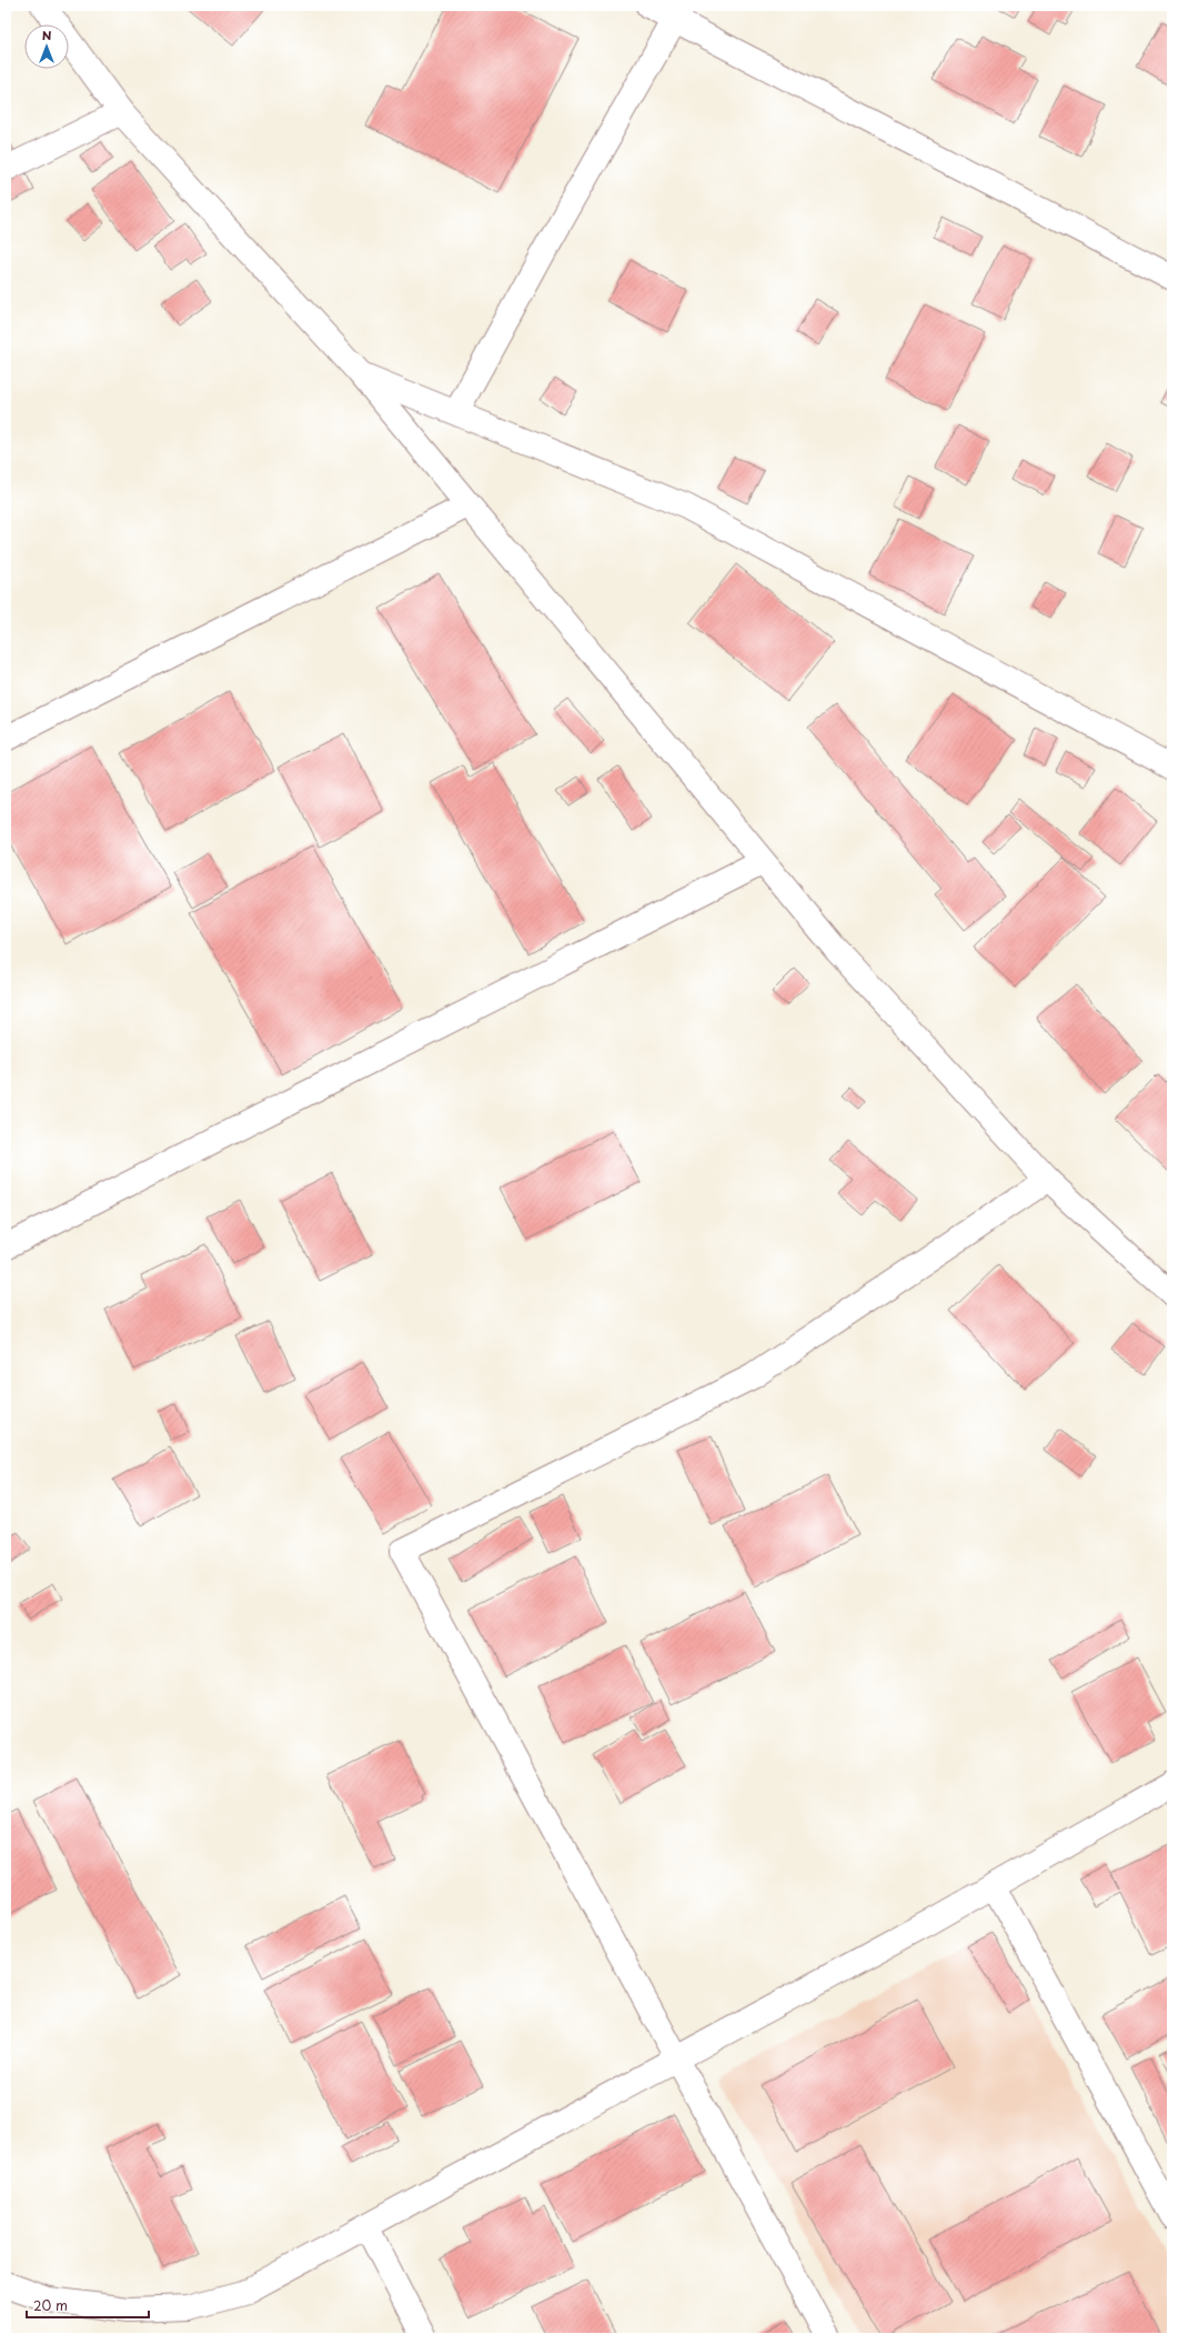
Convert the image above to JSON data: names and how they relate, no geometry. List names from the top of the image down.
{
  "scale_bar": "20 m",
  "north": "top"
}
